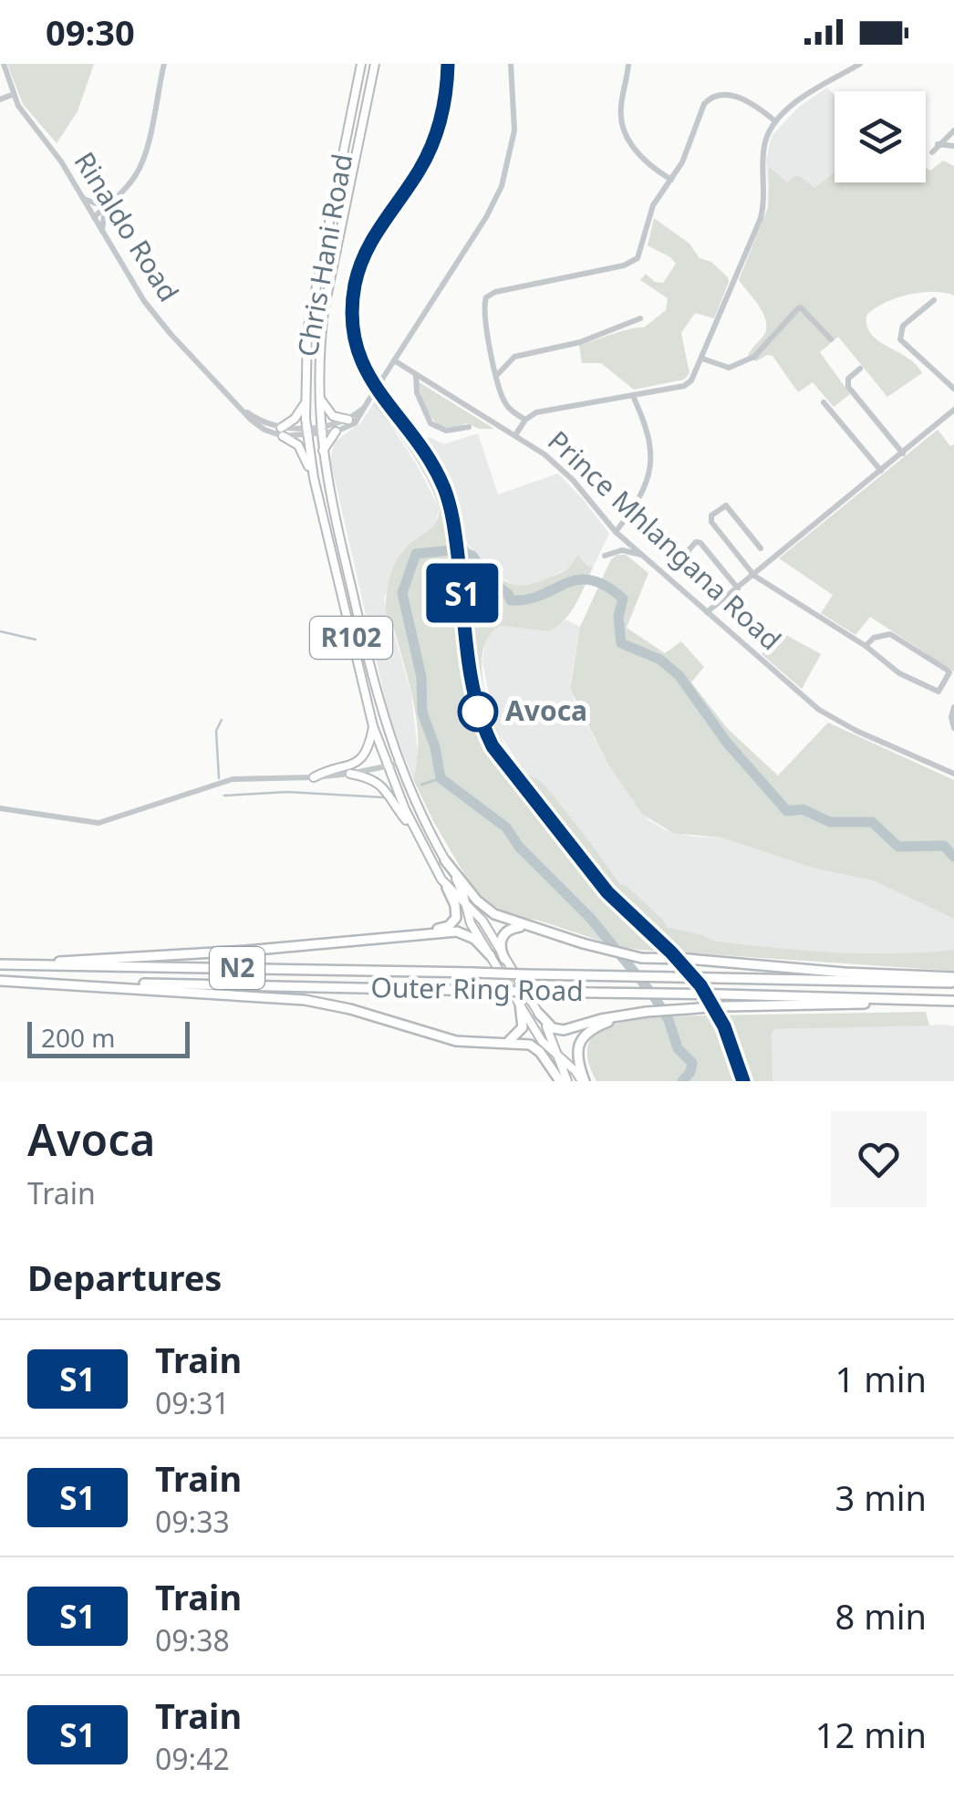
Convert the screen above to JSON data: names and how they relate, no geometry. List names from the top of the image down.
{
  "streets": {
    "highway": ["N2", "Outer Ring Road"],
    "main road": ["Chris Hani Road", "R102"],
    "street": ["Rinaldo Road", "Prince Mhlangana Road"]
  },
  "crossings": [
    ["Rinaldo Road", "Chris Hani Road"],
    ["Chris Hani Road", "R102"]
  ],
  "places": ["Avoca"],
  "scale_bar": "200 m",
  "page": {
    "status": "09:30",
    "on_map": "S1",
    "scale": "200 m",
    "heading": [
      ["Avoca", "Train"],
      "Departures"
    ],
    "list": [
      {
        "mark": "S1",
        "name": "Train",
        "note": "09:31",
        "value": "1 min"
      },
      {
        "mark": "S1",
        "name": "Train",
        "note": "09:33",
        "value": "3 min"
      },
      {
        "mark": "S1",
        "name": "Train",
        "note": "09:38",
        "value": "8 min"
      },
      {
        "mark": "S1",
        "name": "Train",
        "note": "09:42",
        "value": "12 min"
      }
    ]
  }
}
